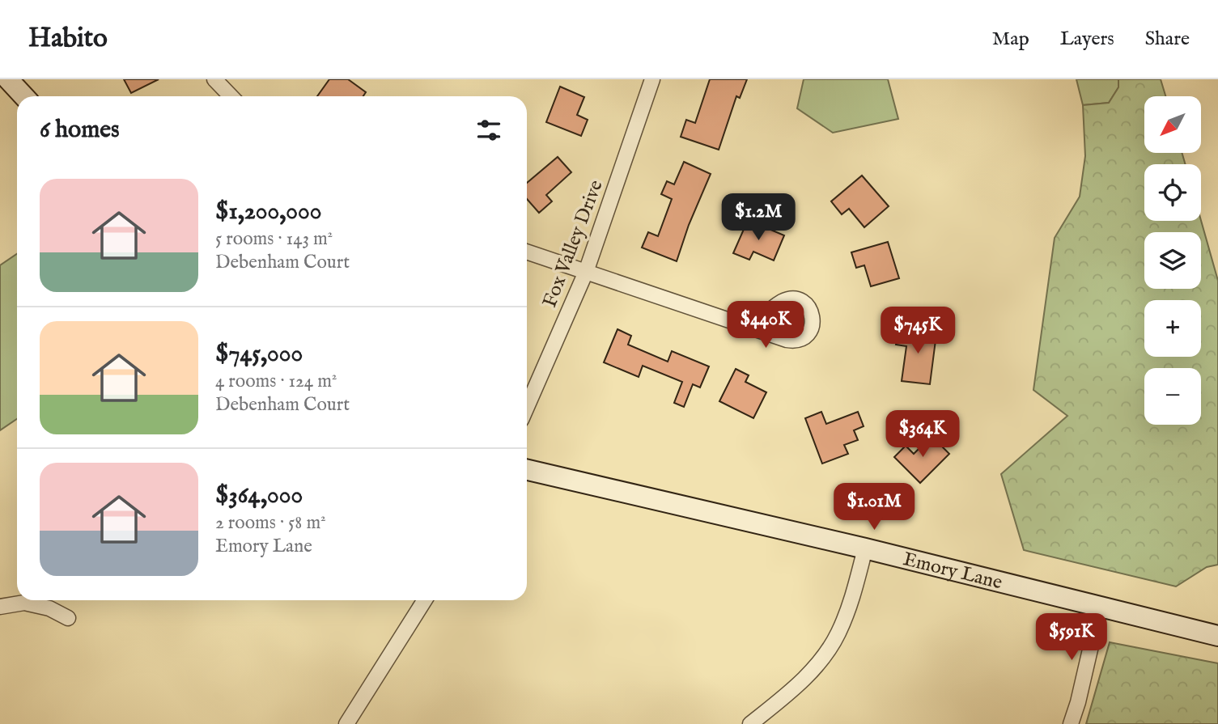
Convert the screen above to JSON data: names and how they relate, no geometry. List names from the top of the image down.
{
  "streets": {
    "street": ["Fox Valley Drive", "Emory Lane"]
  },
  "north": "bottom left",
  "page": {
    "header": "Habito",
    "nav": ["Map", "Layers", "Share"],
    "map_buttons": ["+", "−"],
    "heading": "6 homes",
    "list": [
      {
        "name": "$1,200,000",
        "note": "5 rooms · 143 m² · Debenham Court"
      },
      {
        "name": "$745,000",
        "note": "4 rooms · 124 m² · Debenham Court"
      },
      {
        "name": "$364,000",
        "note": "2 rooms · 58 m² · Emory Lane"
      }
    ],
    "price": [
      "$1.2M",
      "$440K",
      "$745K",
      "$364K",
      "$1.01M",
      "$591K"
    ]
  }
}
